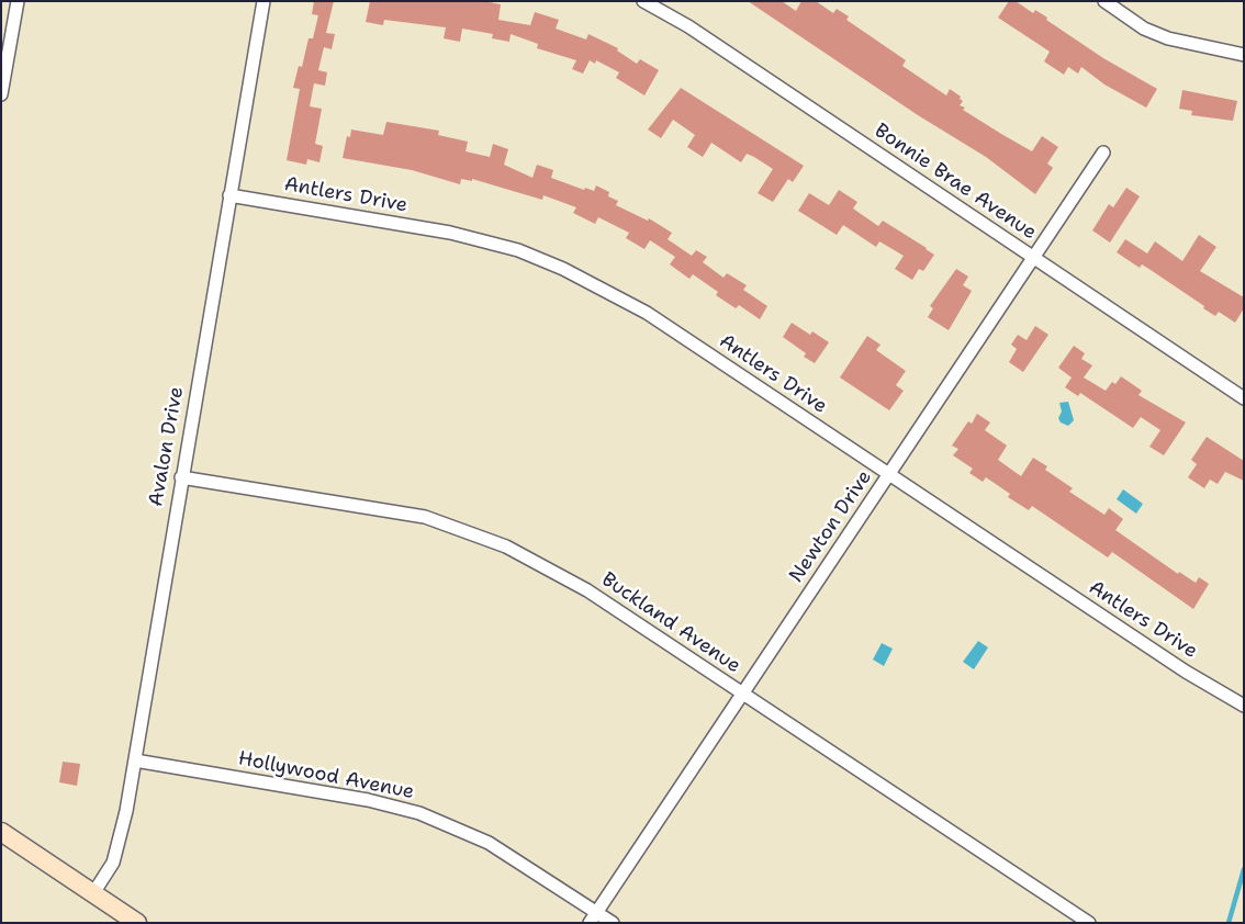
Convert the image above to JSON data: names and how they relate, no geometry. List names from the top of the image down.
{
  "streets": {
    "street": [
      "Bonnie Brae Avenue",
      "Antlers Drive",
      "Avalon Drive",
      "Newton Drive",
      "Buckland Avenue",
      "Hollywood Avenue"
    ]
  },
  "crossings": [
    ["Bonnie Brae Avenue", "Newton Drive"],
    ["Antlers Drive", "Avalon Drive"],
    ["Antlers Drive", "Newton Drive"],
    ["Avalon Drive", "Buckland Avenue"],
    ["Avalon Drive", "Hollywood Avenue"],
    ["Newton Drive", "Buckland Avenue"],
    ["Newton Drive", "Hollywood Avenue"]
  ]
}
